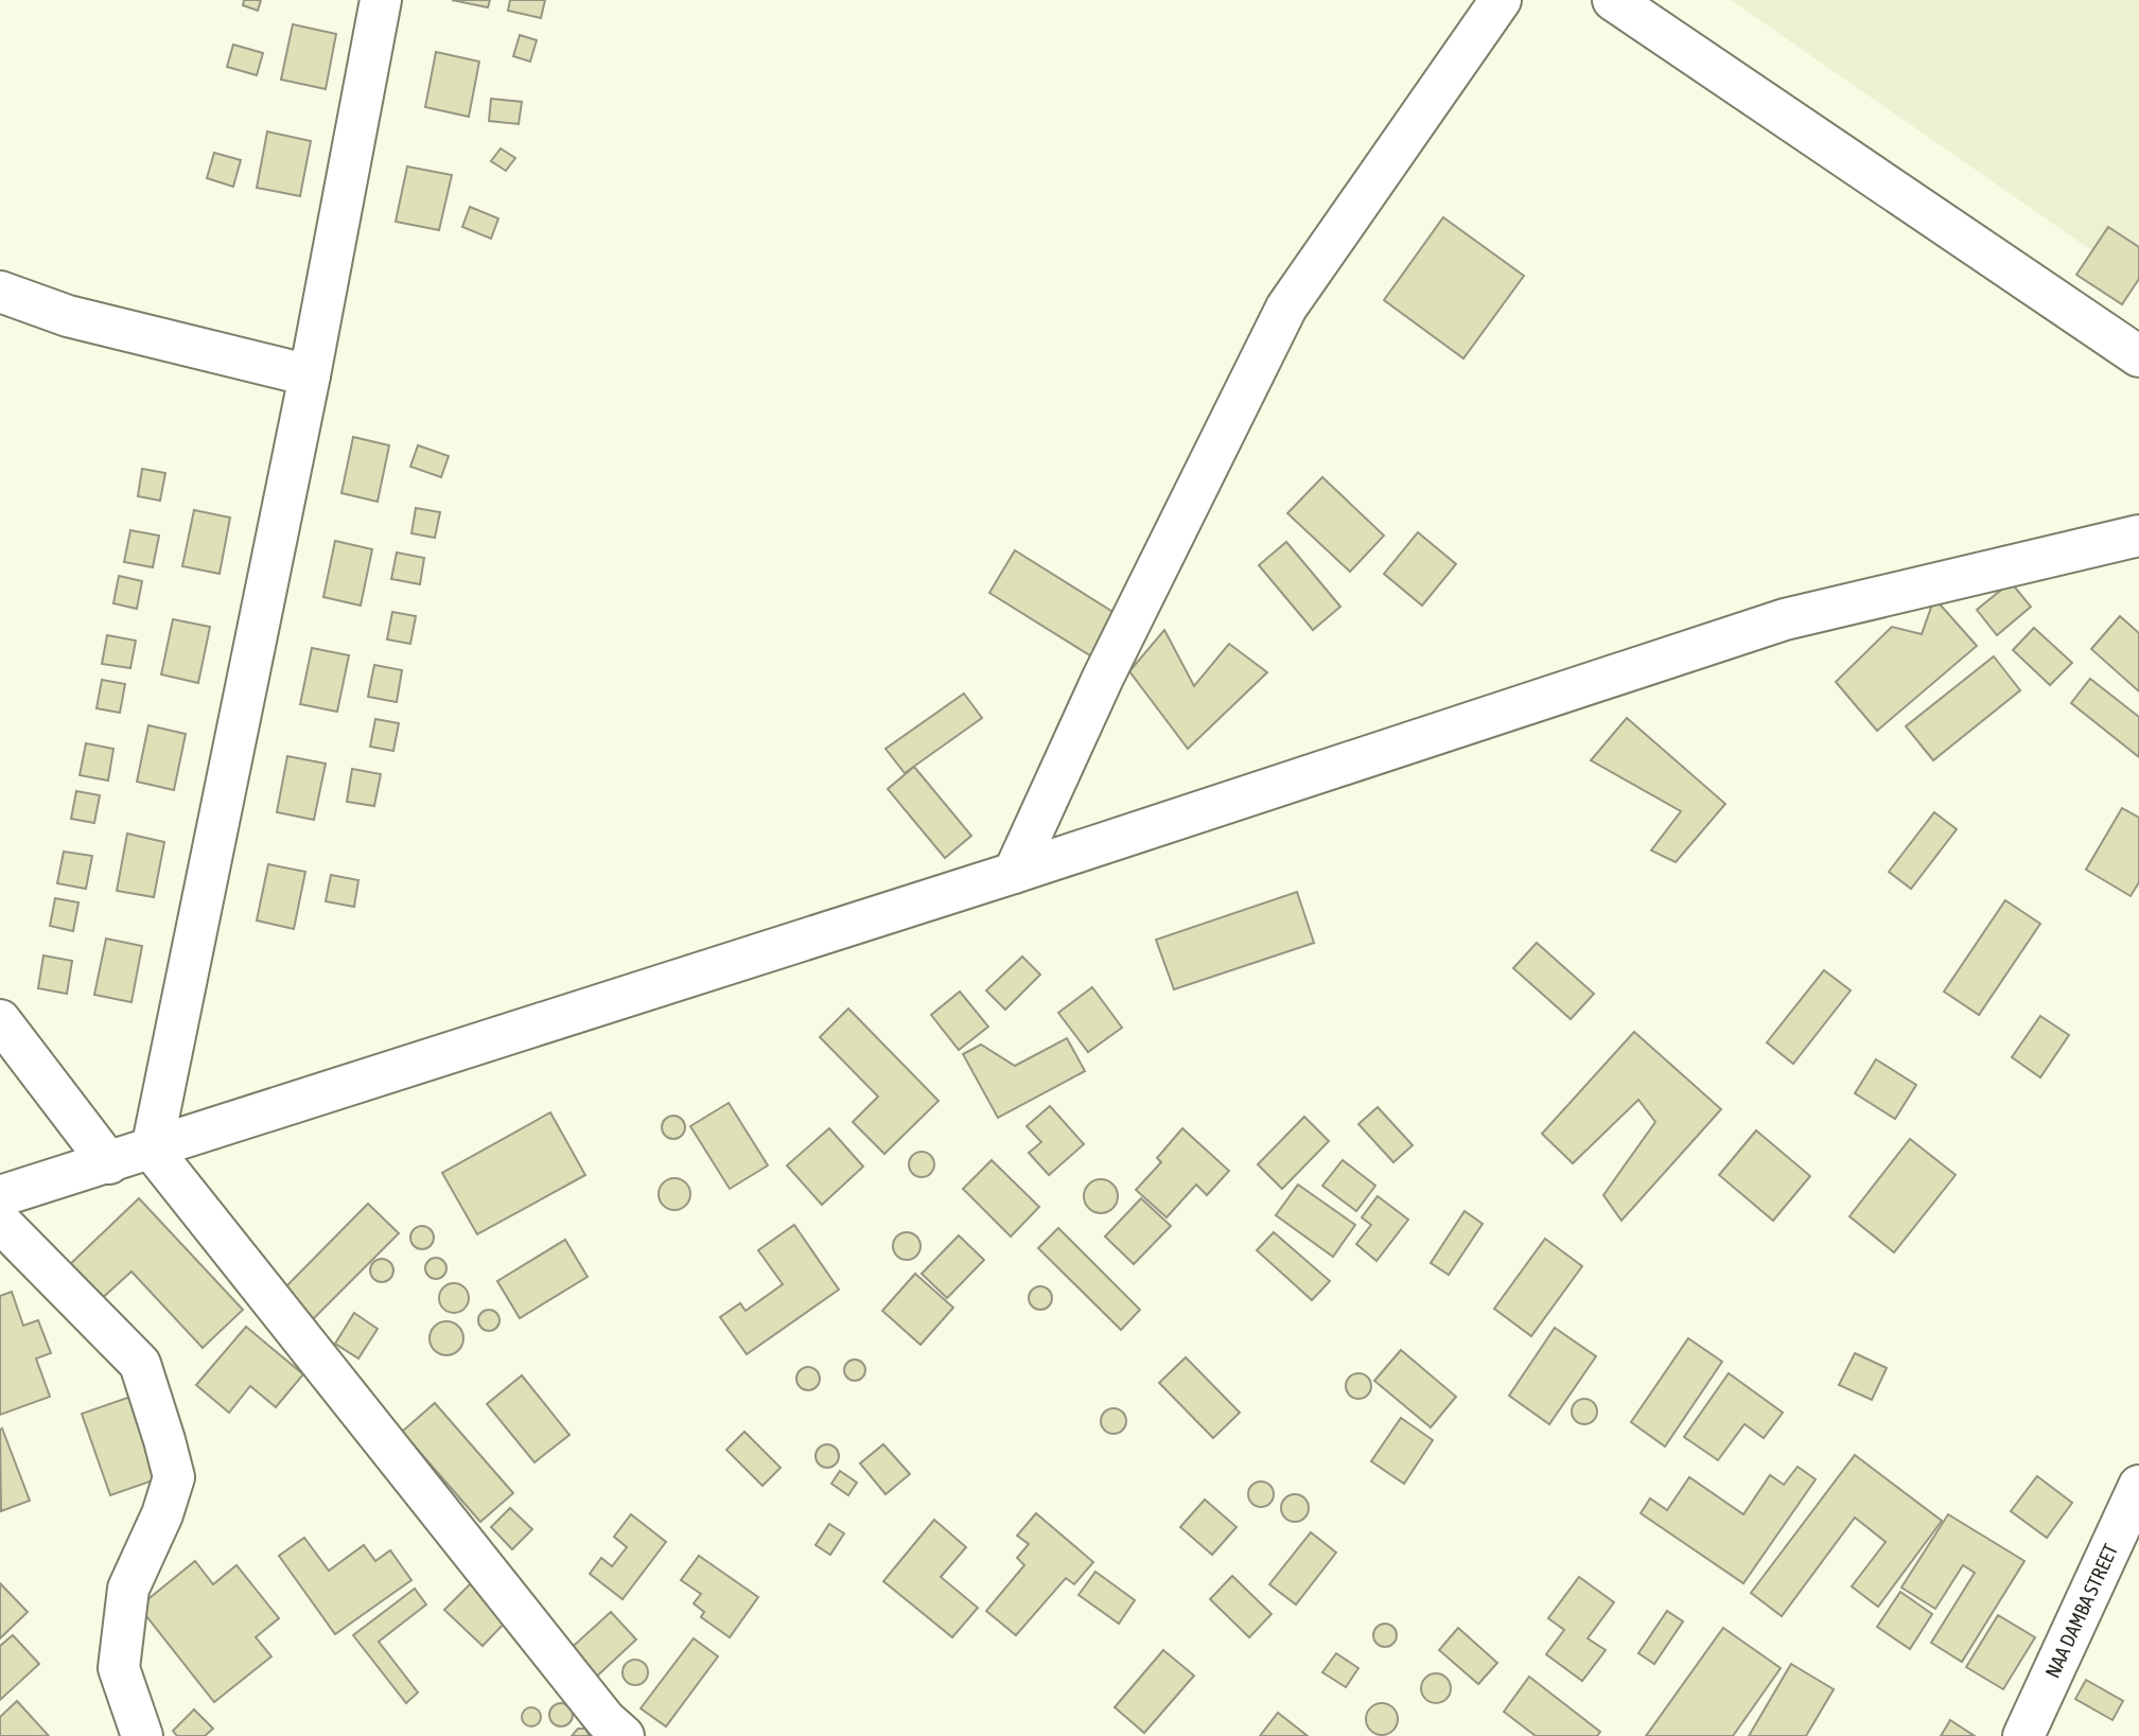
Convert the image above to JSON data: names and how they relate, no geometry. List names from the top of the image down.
{
  "streets": {
    "street": ["NAA DAMBA STREET"]
  }
}
